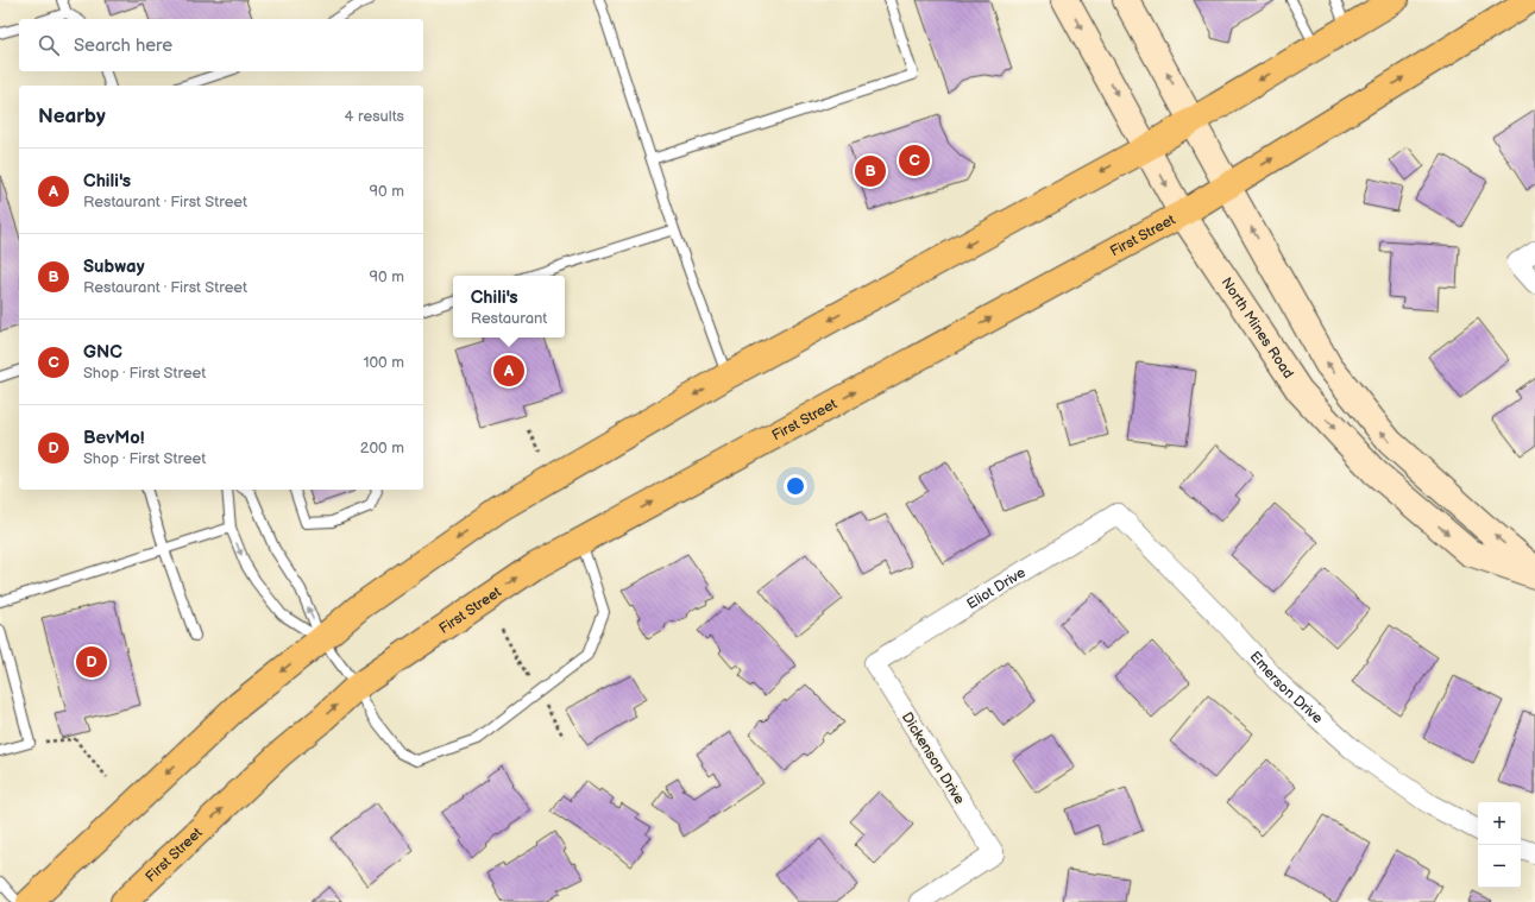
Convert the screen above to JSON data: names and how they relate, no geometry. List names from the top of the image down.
{
  "streets": {
    "main road": ["First Street", "North Mines Road"],
    "street": ["Eliot Drive", "Emerson Drive", "Dickenson Drive"]
  },
  "crossings": [
    ["First Street", "North Mines Road"],
    ["Eliot Drive", "Emerson Drive"],
    ["Eliot Drive", "Dickenson Drive"]
  ],
  "page": {
    "search": "Search here",
    "heading": ["Nearby", "4 results"],
    "pins": [
      "C",
      "B",
      "A",
      "D"
    ],
    "list": [
      {
        "mark": "A",
        "name": "Chili's",
        "note": "Restaurant · First Street",
        "value": "90 m"
      },
      {
        "mark": "B",
        "name": "Subway",
        "note": "Restaurant · First Street",
        "value": "90 m"
      },
      {
        "mark": "C",
        "name": "GNC",
        "note": "Shop · First Street",
        "value": "100 m"
      },
      {
        "mark": "D",
        "name": "BevMo!",
        "note": "Shop · First Street",
        "value": "200 m"
      }
    ],
    "popup": ["Chili's", "Restaurant"],
    "map_buttons": ["+", "−"]
  }
}
